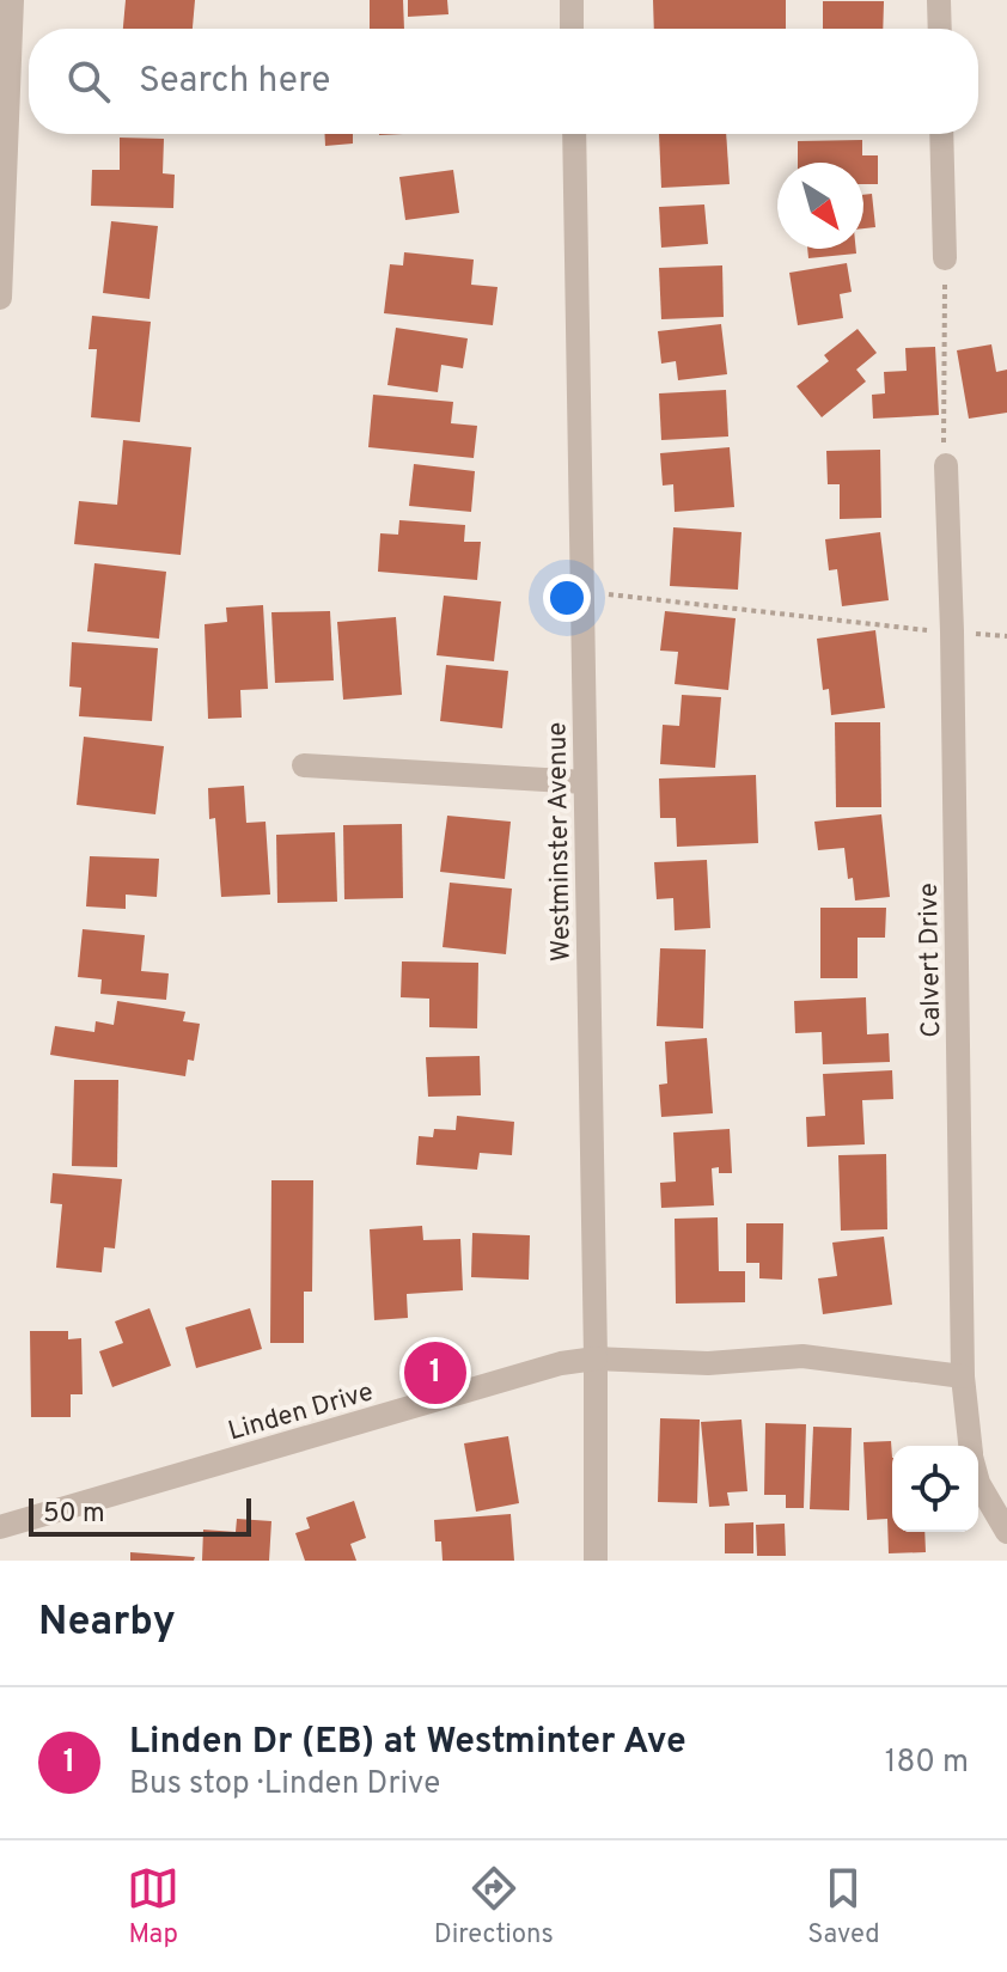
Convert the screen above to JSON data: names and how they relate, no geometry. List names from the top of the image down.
{
  "streets": {
    "street": ["Westminster Avenue", "Calvert Drive", "Linden Drive"]
  },
  "crossings": [
    ["Westminster Avenue", "Linden Drive"],
    ["Calvert Drive", "Linden Drive"]
  ],
  "scale_bar": "50 m",
  "north": "bottom right",
  "page": {
    "search": "Search here",
    "pins": "1",
    "scale": "50 m",
    "heading": "Nearby",
    "list": [
      {
        "mark": "1",
        "name": "Linden Dr (EB) at Westminter Ave",
        "note": "Bus stop · Linden Drive",
        "value": "180 m"
      }
    ],
    "nav": ["Map", "Directions", "Saved"]
  }
}
